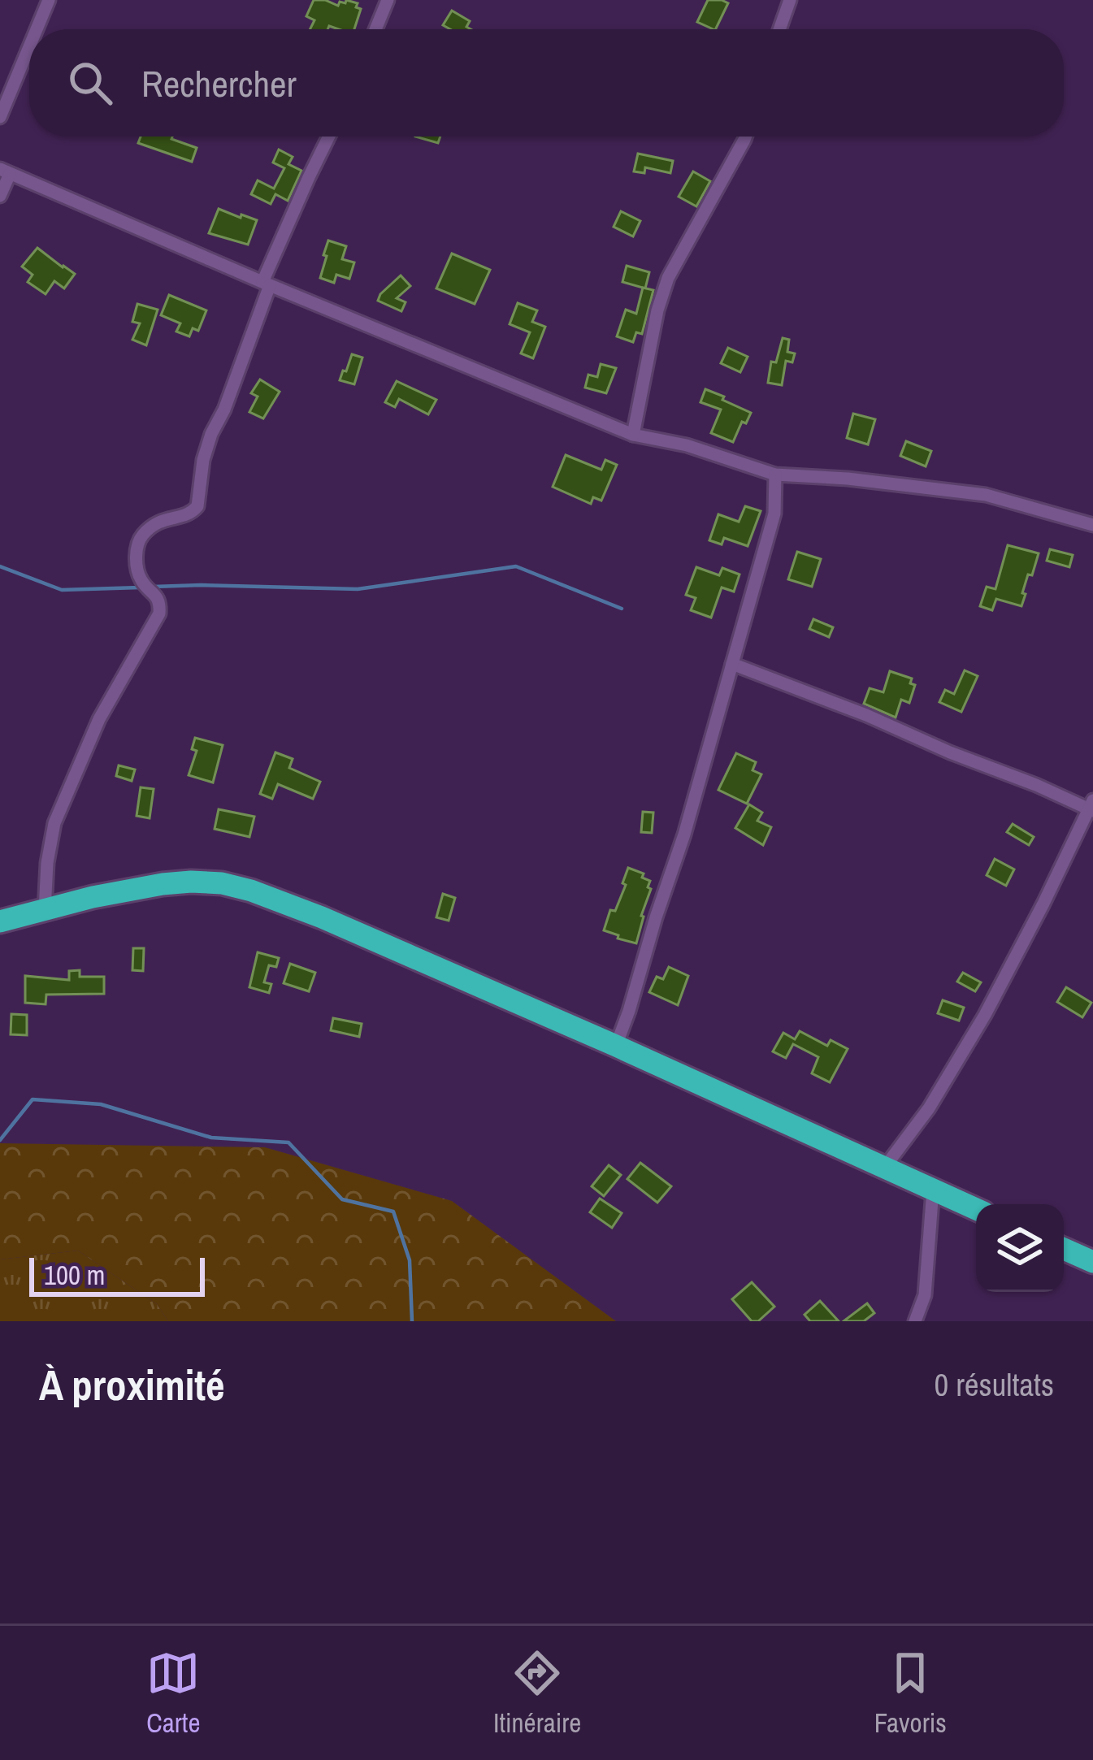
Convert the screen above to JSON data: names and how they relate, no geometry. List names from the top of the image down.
{
  "scale_bar": "100 m",
  "page": {
    "search": "Rechercher",
    "scale": "100 m",
    "heading": ["À proximité", "0 résultats"],
    "nav": ["Carte", "Itinéraire", "Favoris"]
  }
}
